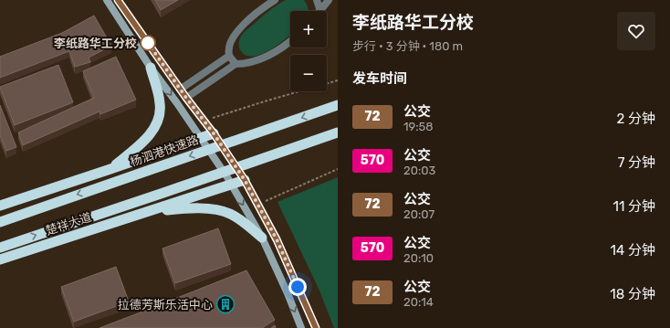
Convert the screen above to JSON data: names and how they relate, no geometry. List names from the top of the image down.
{
  "streets": {
    "highway": ["杨泗港快速路", "楚祥大道"]
  },
  "places": {
    "other": ["李纸路华工分校"],
    "building": ["拉德芳斯乐活中心"]
  },
  "lines": ["bus line 72"],
  "page": {
    "heading": [
      ["李纸路华工分校", "步行 · 3 分钟 · 180 m"],
      "发车时间"
    ],
    "map_buttons": ["+", "−"],
    "list": [
      {
        "mark": "72",
        "name": "公交",
        "note": "19:58",
        "value": "2 分钟"
      },
      {
        "mark": "570",
        "name": "公交",
        "note": "20:03",
        "value": "7 分钟"
      },
      {
        "mark": "72",
        "name": "公交",
        "note": "20:07",
        "value": "11 分钟"
      },
      {
        "mark": "570",
        "name": "公交",
        "note": "20:10",
        "value": "14 分钟"
      },
      {
        "mark": "72",
        "name": "公交",
        "note": "20:14",
        "value": "18 分钟"
      }
    ]
  }
}
